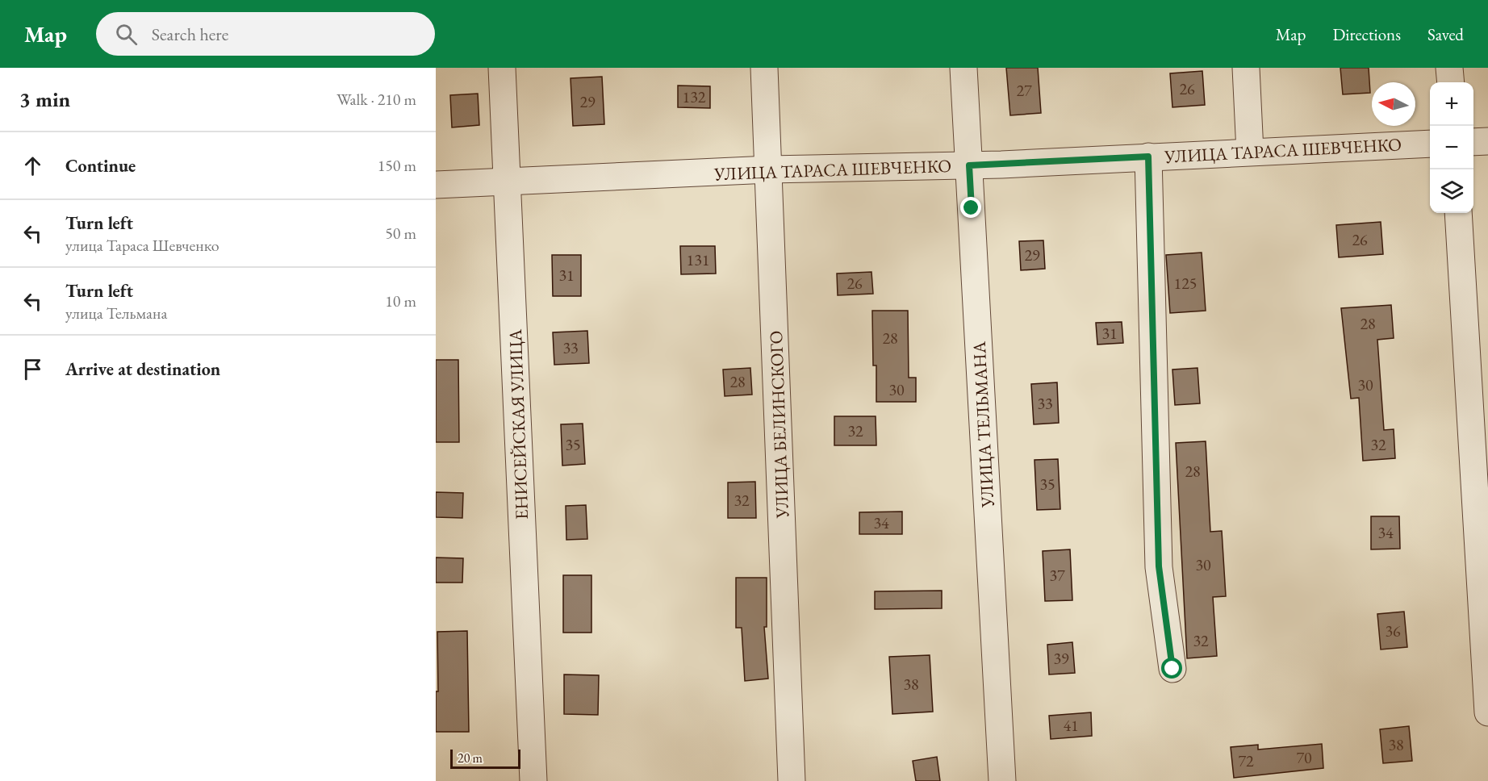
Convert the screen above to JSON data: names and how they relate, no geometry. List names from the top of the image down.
{
  "streets": {
    "street": [
      "УЛИЦА ТАРАСА ШЕВЧЕНКО",
      "ЕНИСЕЙСКАЯ УЛИЦА",
      "УЛИЦА БЕЛИНСКОГО",
      "УЛИЦА ТЕЛЬМАНА"
    ]
  },
  "crossings": [
    ["УЛИЦА ТАРАСА ШЕВЧЕНКО", "ЕНИСЕЙСКАЯ УЛИЦА"],
    ["УЛИЦА ТАРАСА ШЕВЧЕНКО", "УЛИЦА БЕЛИНСКОГО"],
    ["УЛИЦА ТАРАСА ШЕВЧЕНКО", "УЛИЦА ТЕЛЬМАНА"]
  ],
  "house_numbers": [
    "26",
    "27",
    "132",
    "29",
    "26",
    "29",
    "131",
    "31",
    "26",
    "125",
    "28",
    "31",
    "28",
    "33",
    "28",
    "30",
    "30",
    "33",
    "32",
    "35",
    "32",
    "28",
    "35",
    "32",
    "34",
    "34",
    "30",
    "37",
    "36",
    "32",
    "39",
    "38",
    "41",
    "38",
    "70",
    "72"
  ],
  "scale_bar": "20 m",
  "north": "left",
  "page": {
    "header": "Map",
    "search": "Search here",
    "nav": ["Map", "Directions", "Saved"],
    "heading": ["3 min", "Walk · 210 m"],
    "map_buttons": ["+", "−"],
    "list": [
      ["Continue", "150 m"],
      ["Turn left", "улица Тараса Шевченко", "50 m"],
      ["Turn left", "улица Тельмана", "10 m"],
      "Arrive at destination"
    ],
    "scale": "20 m"
  }
}
